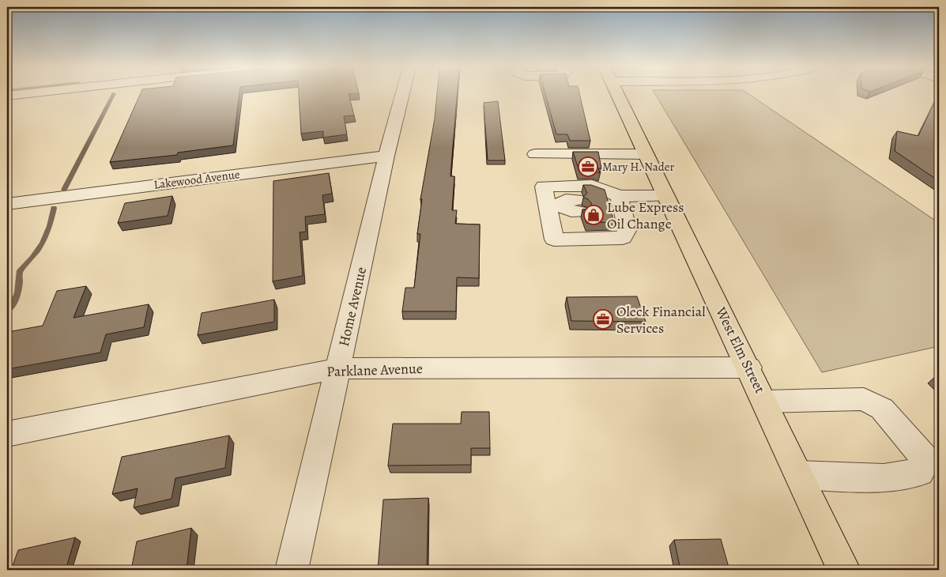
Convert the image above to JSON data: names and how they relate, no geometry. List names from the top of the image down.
{
  "streets": {
    "main road": ["West Elm Street"],
    "street": ["Lakewood Avenue", "Home Avenue", "Parklane Avenue"]
  },
  "crossings": [
    ["Lakewood Avenue", "Home Avenue"],
    ["Home Avenue", "Parklane Avenue"],
    ["West Elm Street", "Parklane Avenue"]
  ],
  "places": {
    "office": ["Mary H. Nader", "Oleck Financial Services"],
    "shop": ["Lube Express Oil Change"]
  }
}
